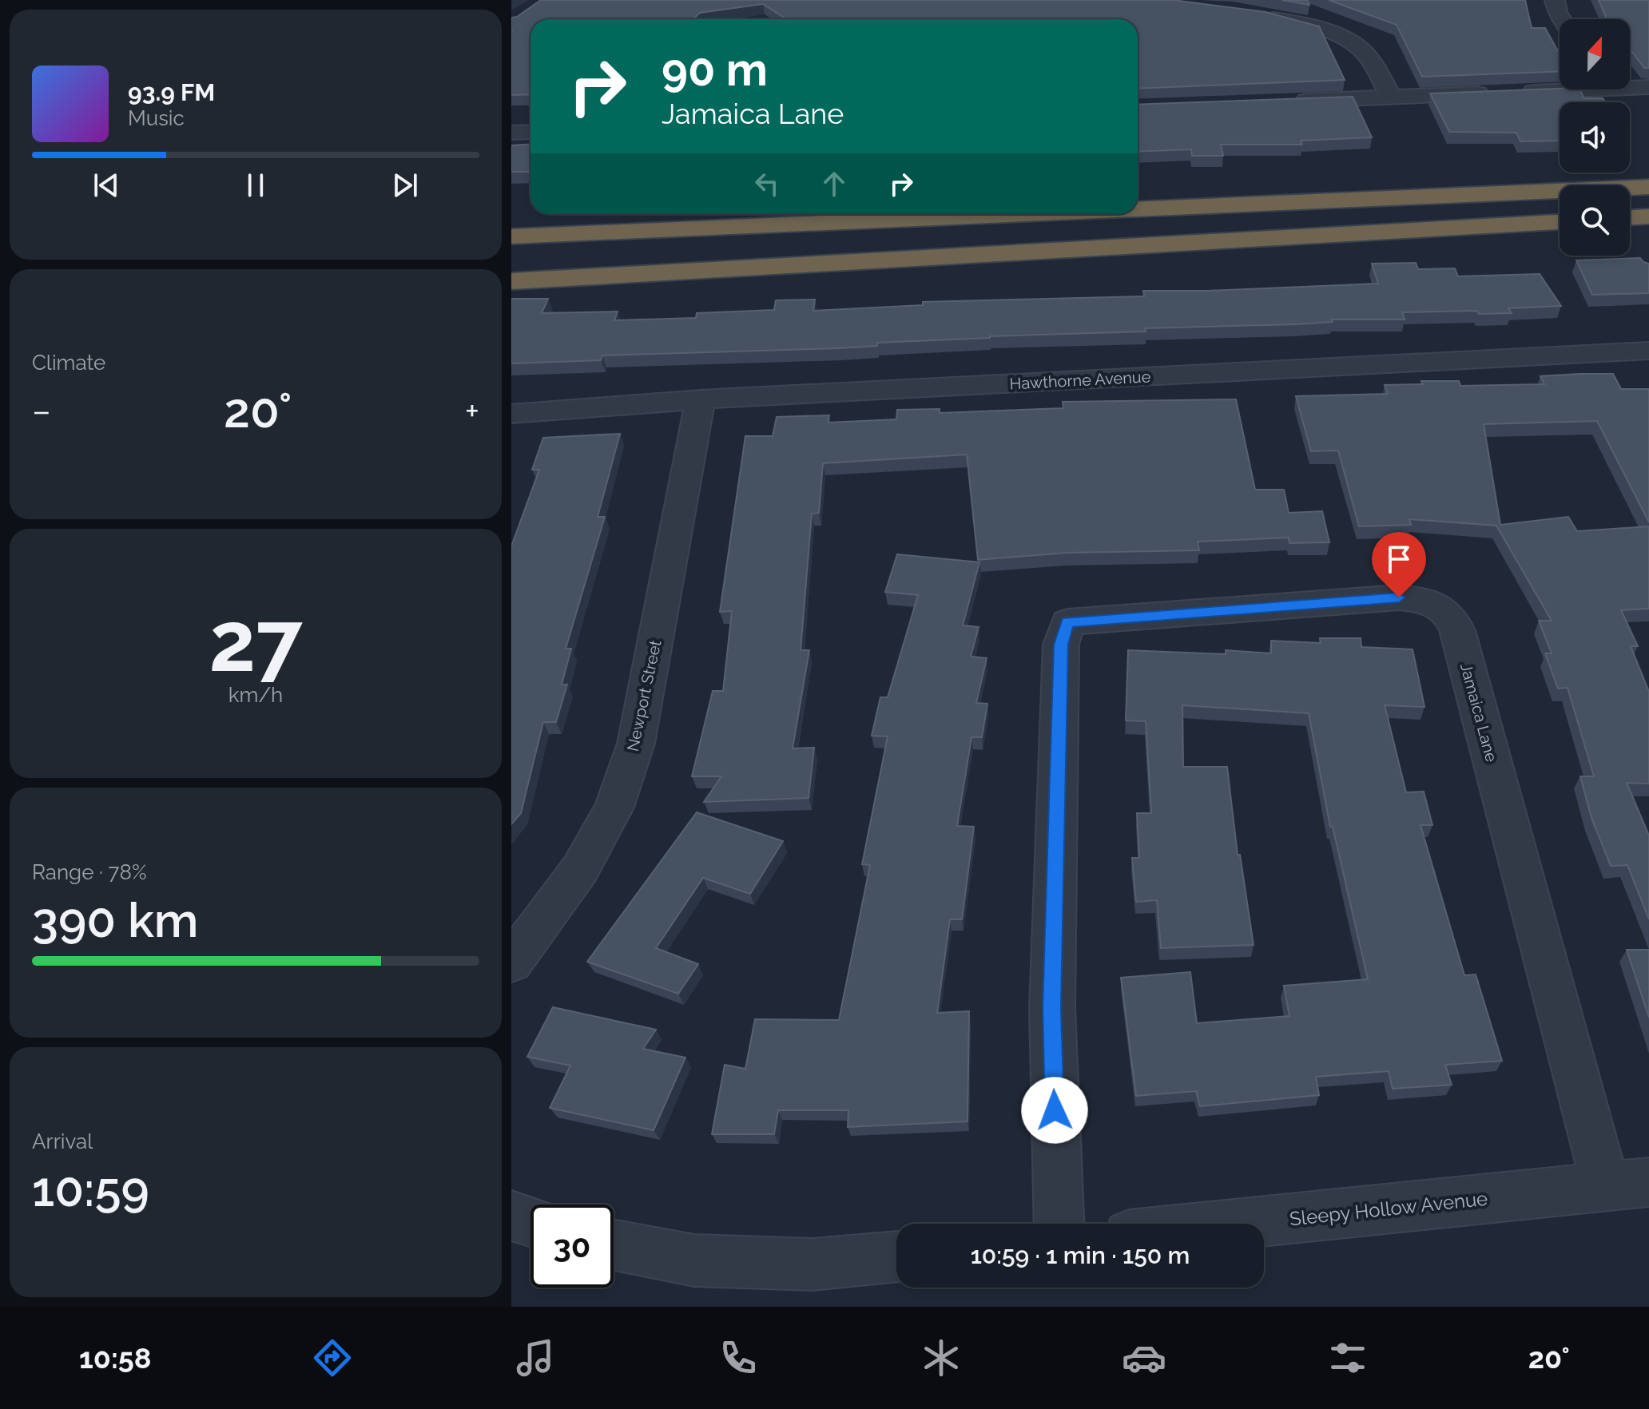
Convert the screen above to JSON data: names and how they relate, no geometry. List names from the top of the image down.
{
  "streets": {
    "street": [
      "Hawthorne Avenue",
      "Newport Street",
      "Jamaica Lane",
      "Sleepy Hollow Avenue"
    ]
  },
  "crossings": [
    ["Hawthorne Avenue", "Newport Street"],
    ["Jamaica Lane", "Sleepy Hollow Avenue"]
  ],
  "north": "top",
  "page": {
    "turn": ["90 m", "Jamaica Lane"],
    "song": ["93.9 FM", "Music"],
    "tile": [
      "Climate",
      ["27", "km/h"],
      ["Range · 78%", "390 km"],
      ["Arrival", "10:59"]
    ],
    "heat": ["−", "20°", "+"],
    "limit": "30",
    "trip": "10:59 · 1 min · 150 m",
    "tabs": ["10:58", "20°"]
  }
}
